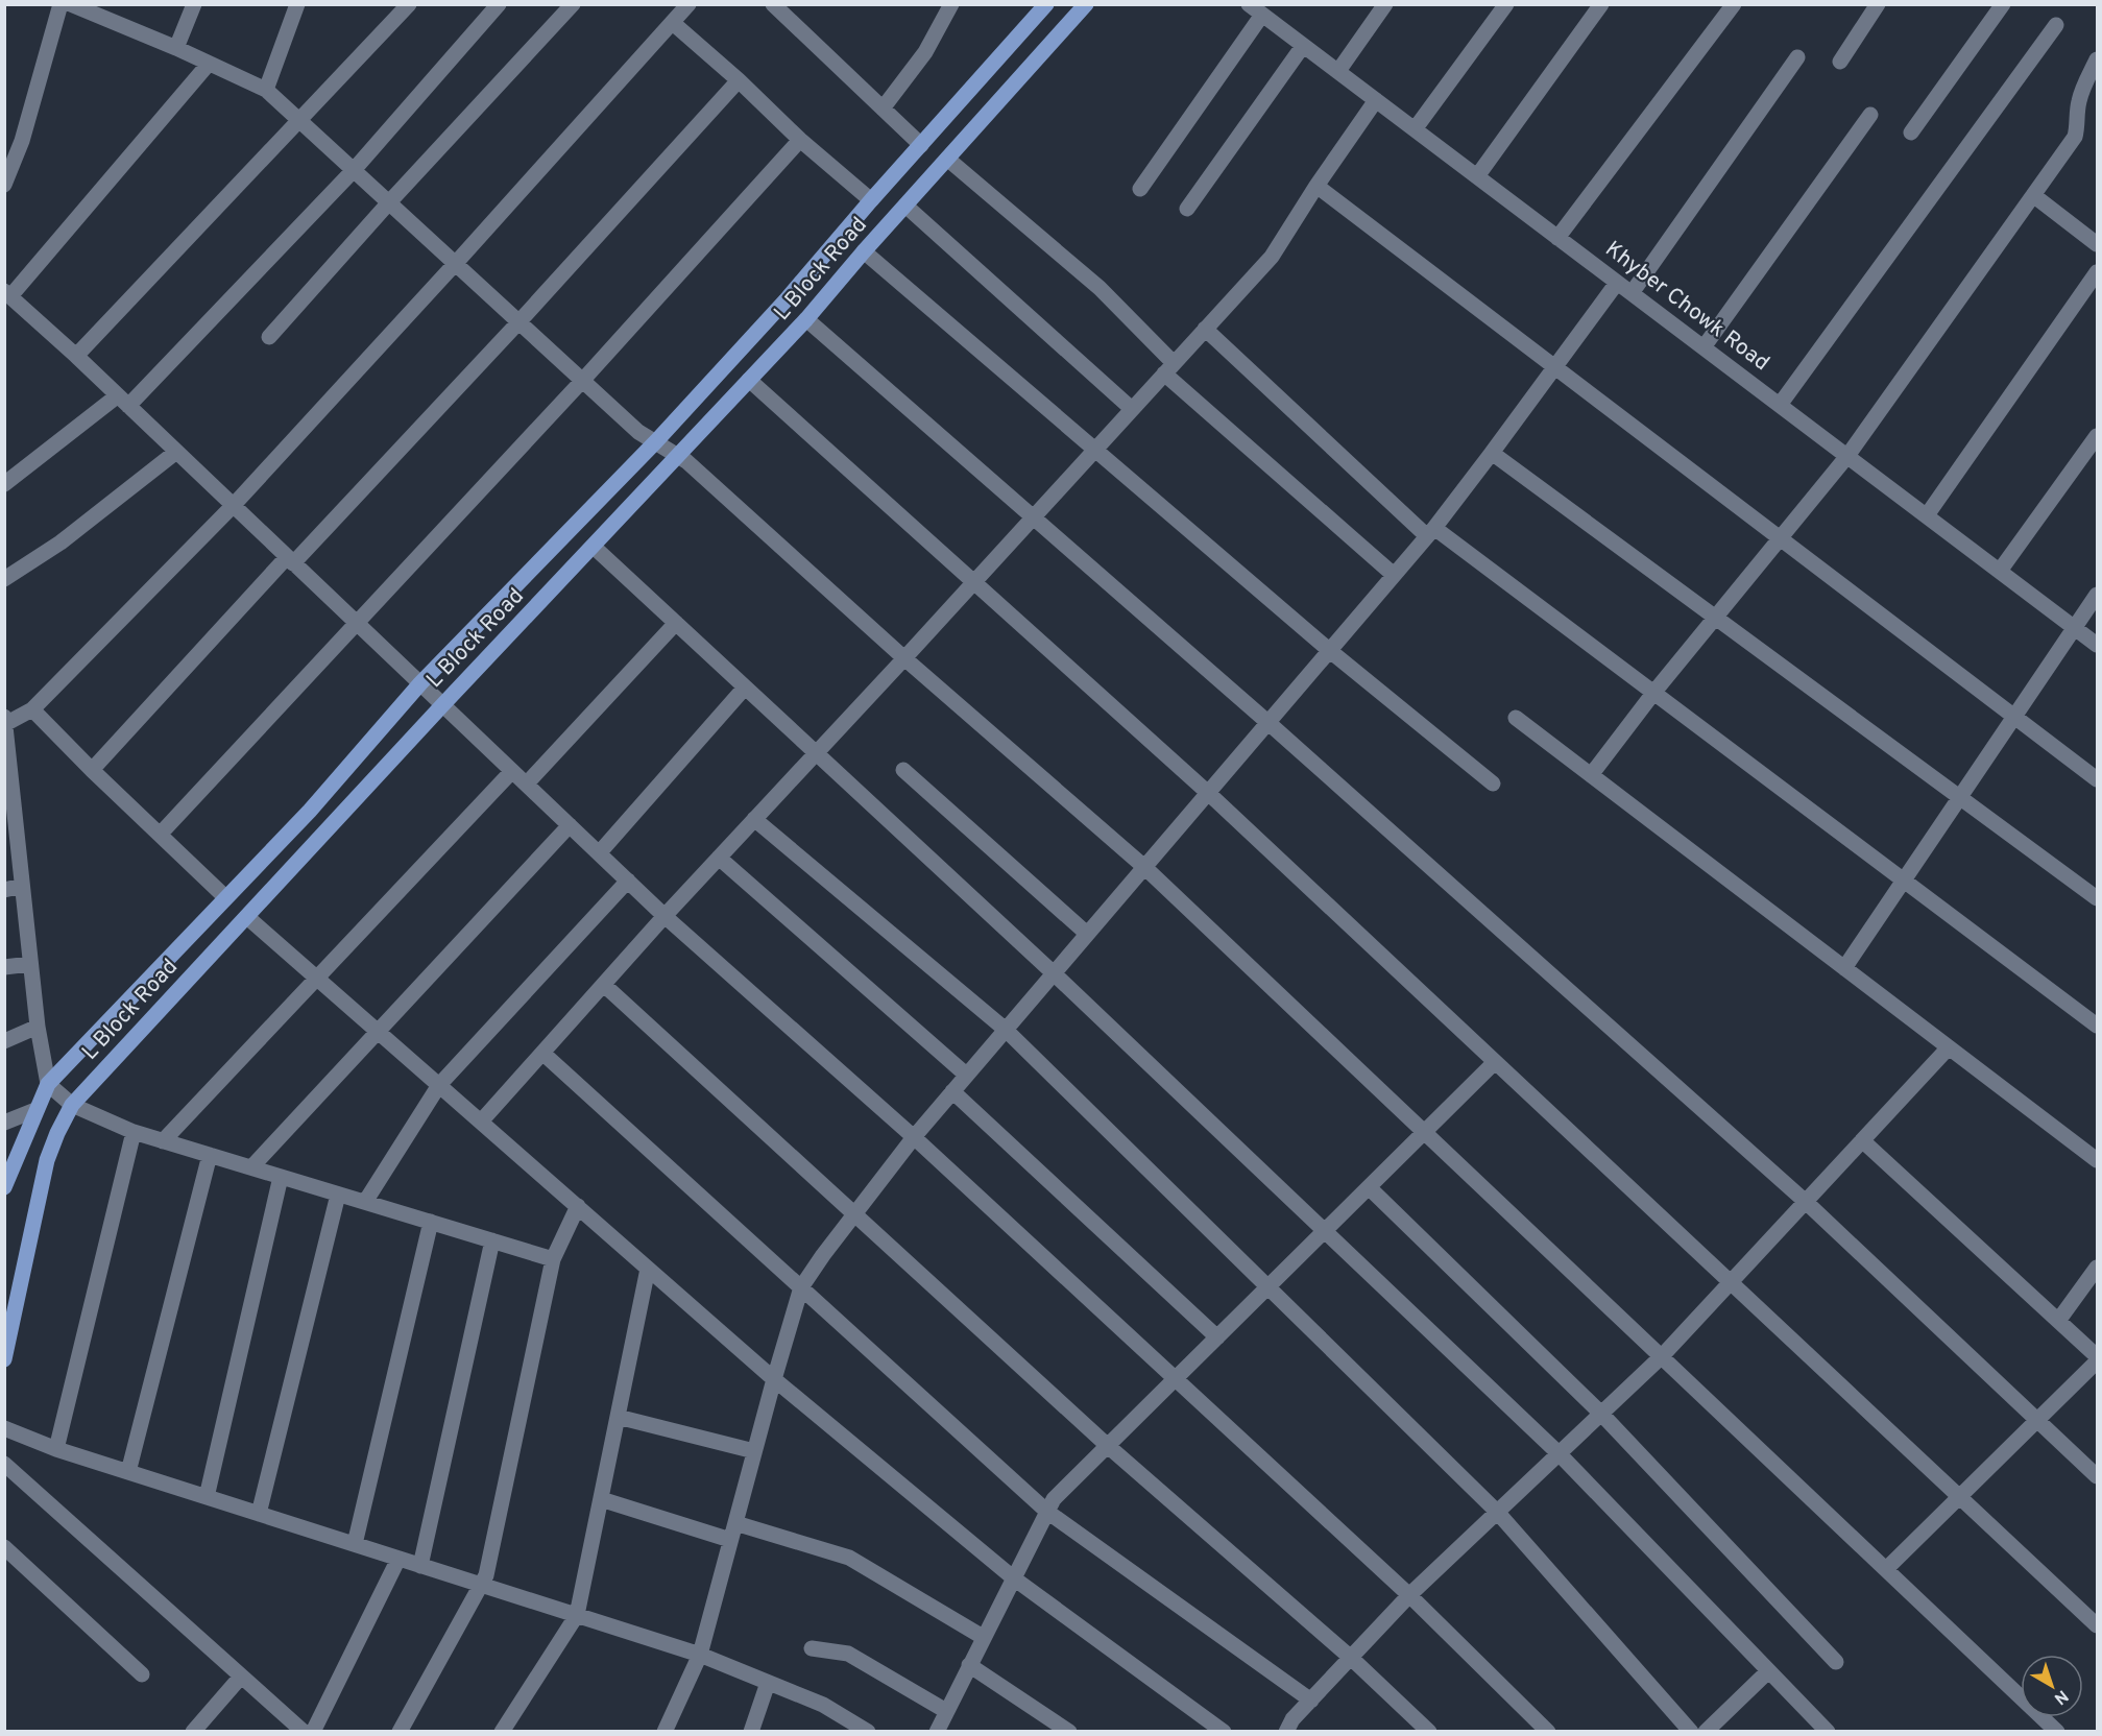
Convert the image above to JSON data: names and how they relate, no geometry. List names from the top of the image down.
{
  "streets": {
    "main road": ["L Block Road"],
    "street": ["Khyber Chowk Road"]
  },
  "north": "bottom right"
}
